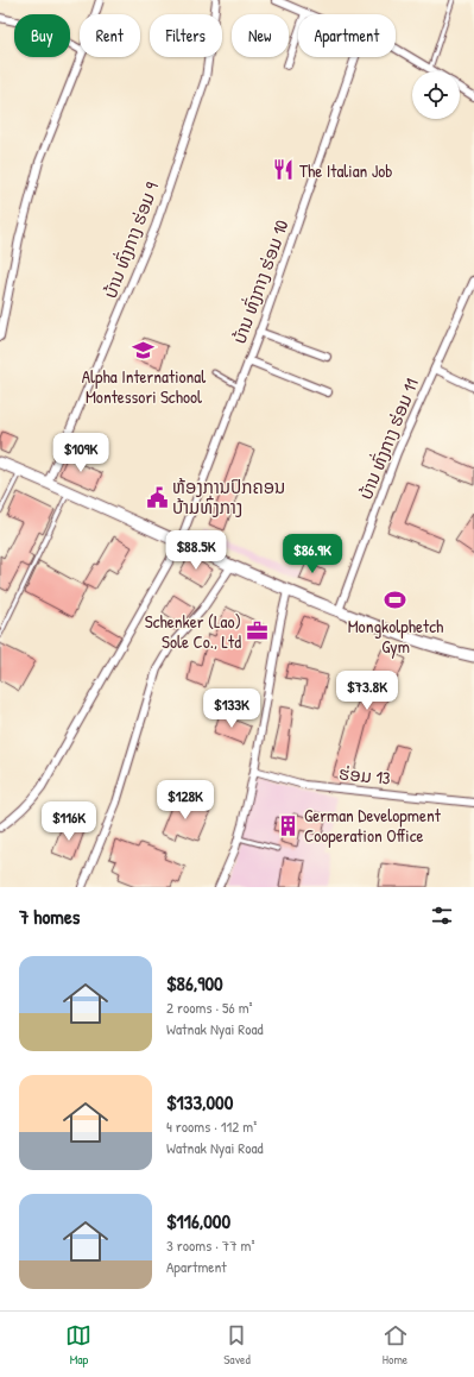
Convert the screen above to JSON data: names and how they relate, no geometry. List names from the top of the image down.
{
  "streets": {
    "street": [
      "ບ້ານ ທົ່ງກາງ ຮ່ອມ 9",
      "ບ້ານ ທົ່ງກາງ ຮ່ອມ 10",
      "ບ້ານ ທົ່ງກາງ ຮ່ອມ 11",
      "ຮ່ອມ 13"
    ]
  },
  "places": {
    "restaurant": ["The Italian Job"],
    "school or university": ["Alpha International Montessori School"],
    "public building": ["ຫ້ອງການປົກຄອນ ບ້າມທົ່ງກາງ"],
    "sports": ["Mongkolphetch Gym"],
    "office": ["Schenker (Lao) Sole Co., Ltd"],
    "building": ["German Development Cooperation Office"]
  },
  "page": {
    "chip": [
      "Buy",
      "Rent",
      "Filters",
      "New",
      "Apartment"
    ],
    "price": [
      "$109K",
      "$88.5K",
      "$86.9K",
      "$73.8K",
      "$133K",
      "$128K",
      "$116K"
    ],
    "heading": "7 homes",
    "list": [
      {
        "name": "$86,900",
        "note": "2 rooms · 56 m² · Watnak Nyai Road"
      },
      {
        "name": "$133,000",
        "note": "4 rooms · 112 m² · Watnak Nyai Road"
      },
      {
        "name": "$116,000",
        "note": "3 rooms · 77 m² · Apartment"
      }
    ],
    "tabs": ["Map", "Saved", "Home"]
  }
}
